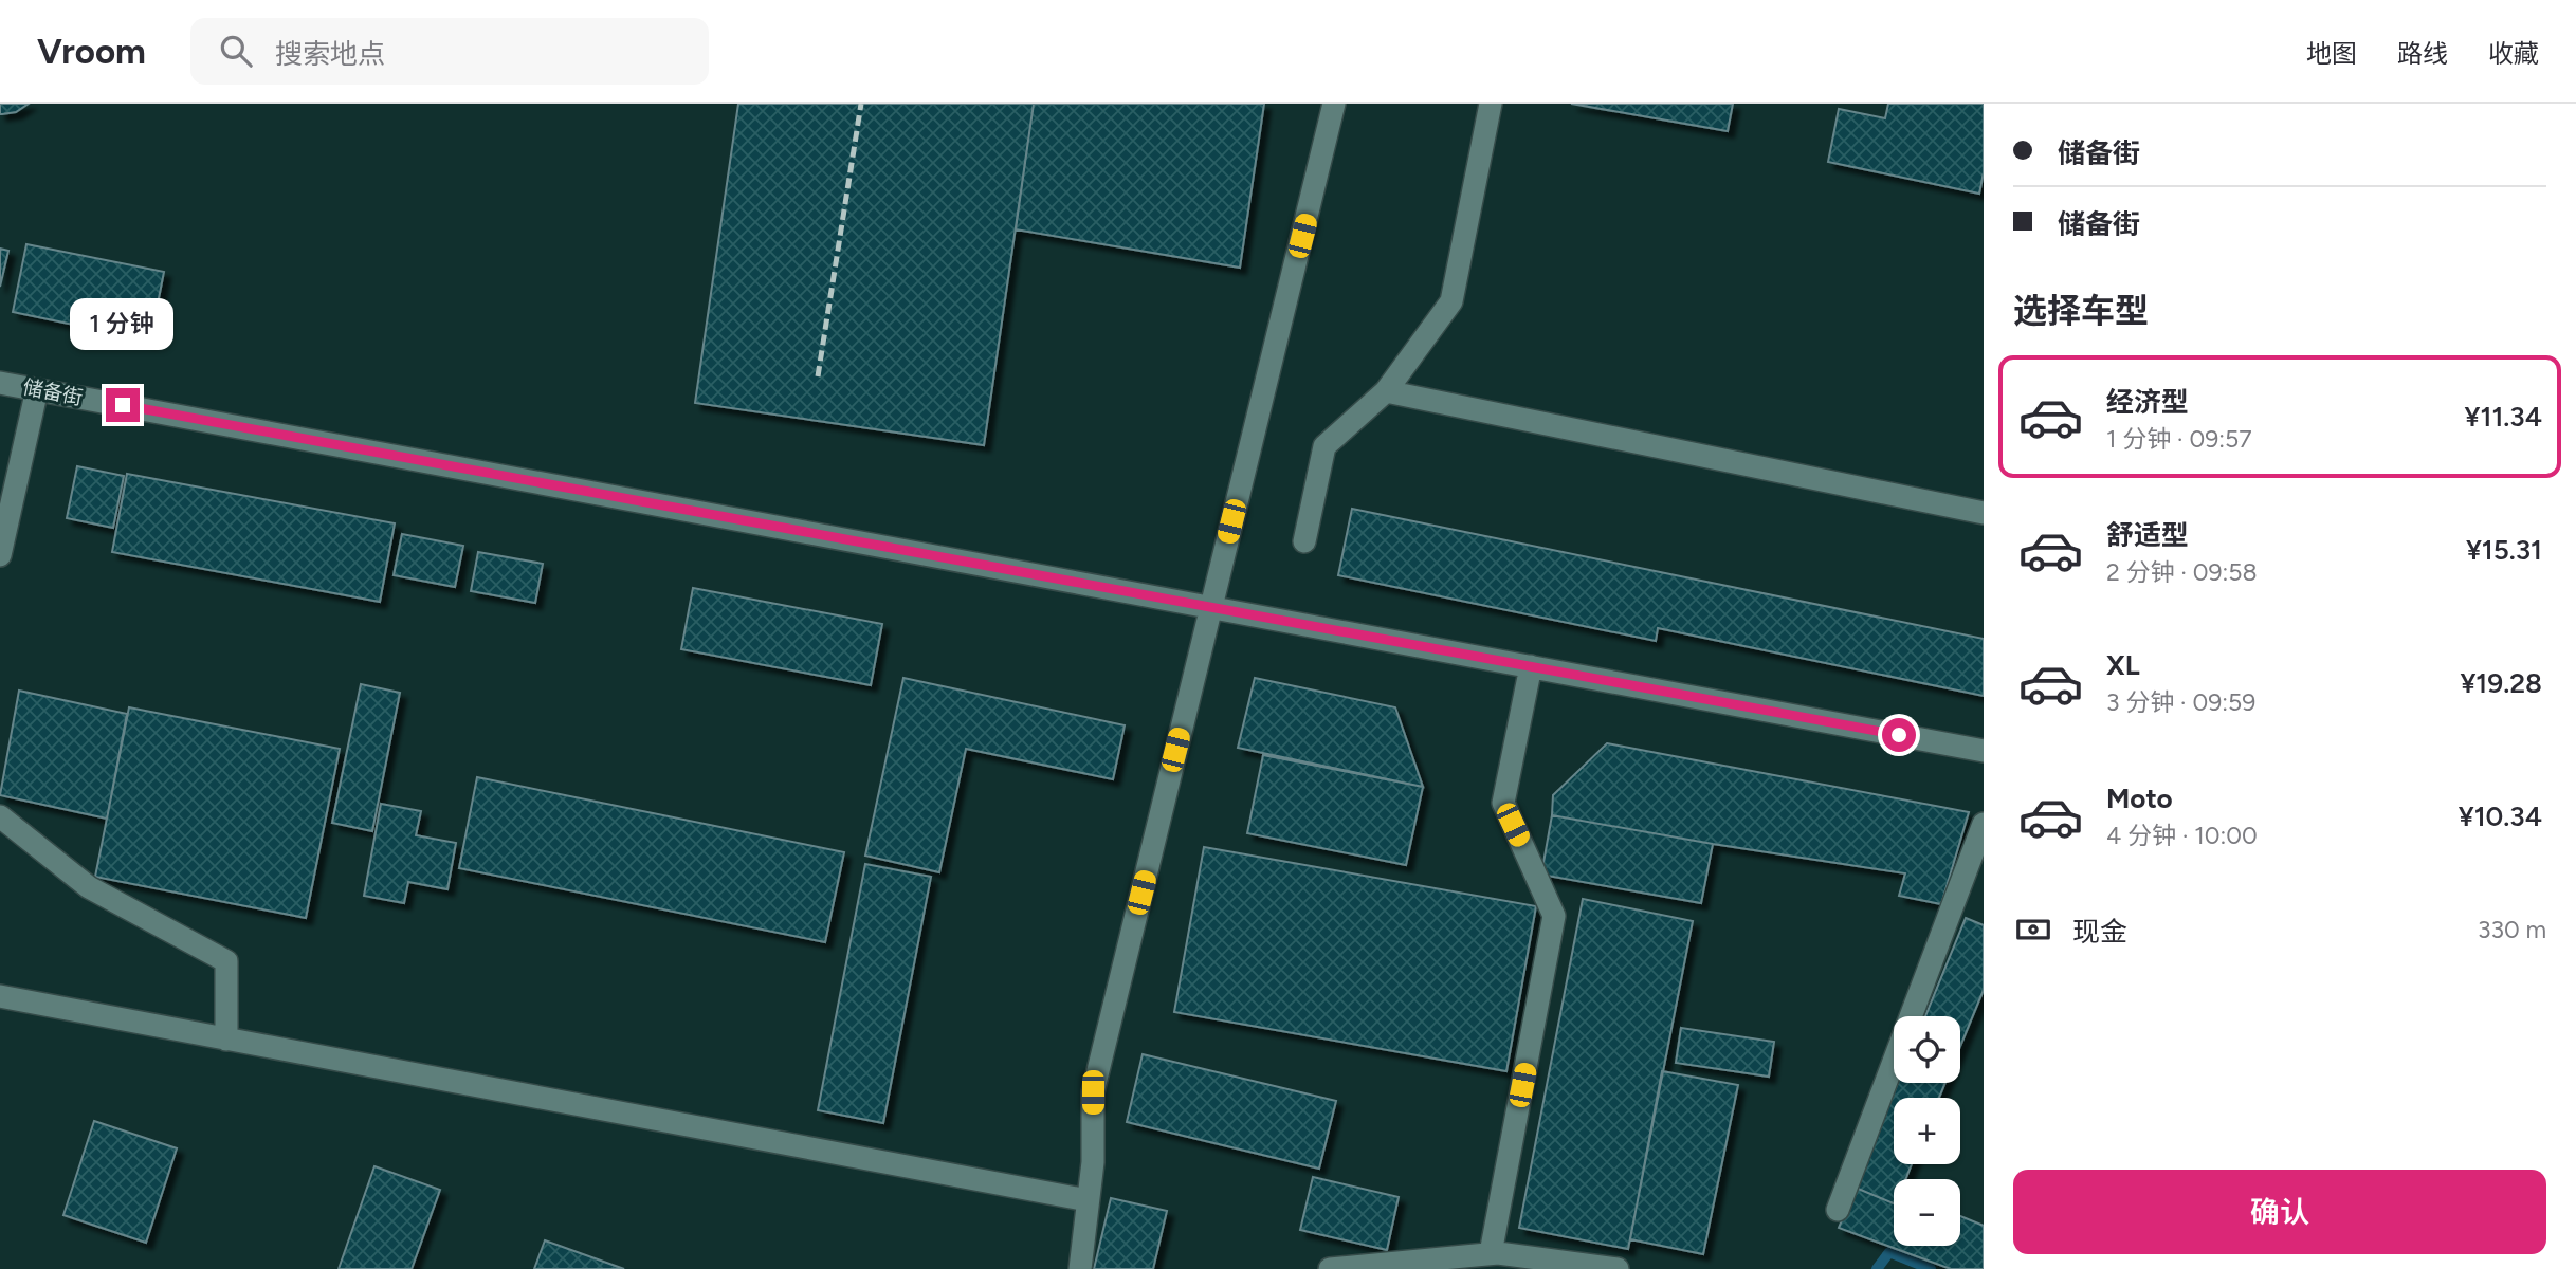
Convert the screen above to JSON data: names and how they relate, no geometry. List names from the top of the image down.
{
  "streets": {
    "street": ["储备街"]
  },
  "page": {
    "header": "Vroom",
    "search": "搜索地点",
    "nav": ["地图", "路线", "收藏"],
    "banner": ["储备街", "储备街"],
    "heading": "选择车型",
    "bubble": "1 分钟",
    "list": [
      {
        "name": "经济型",
        "note": "1 分钟 · 09:57",
        "value": "¥11.34"
      },
      {
        "name": "舒适型",
        "note": "2 分钟 · 09:58",
        "value": "¥15.31"
      },
      {
        "name": "XL",
        "note": "3 分钟 · 09:59",
        "value": "¥19.28"
      },
      {
        "name": "Moto",
        "note": "4 分钟 · 10:00",
        "value": "¥10.34"
      }
    ],
    "pay": ["现金", "330 m"],
    "map_buttons": ["+", "−"],
    "buttons": "确认"
  }
}
